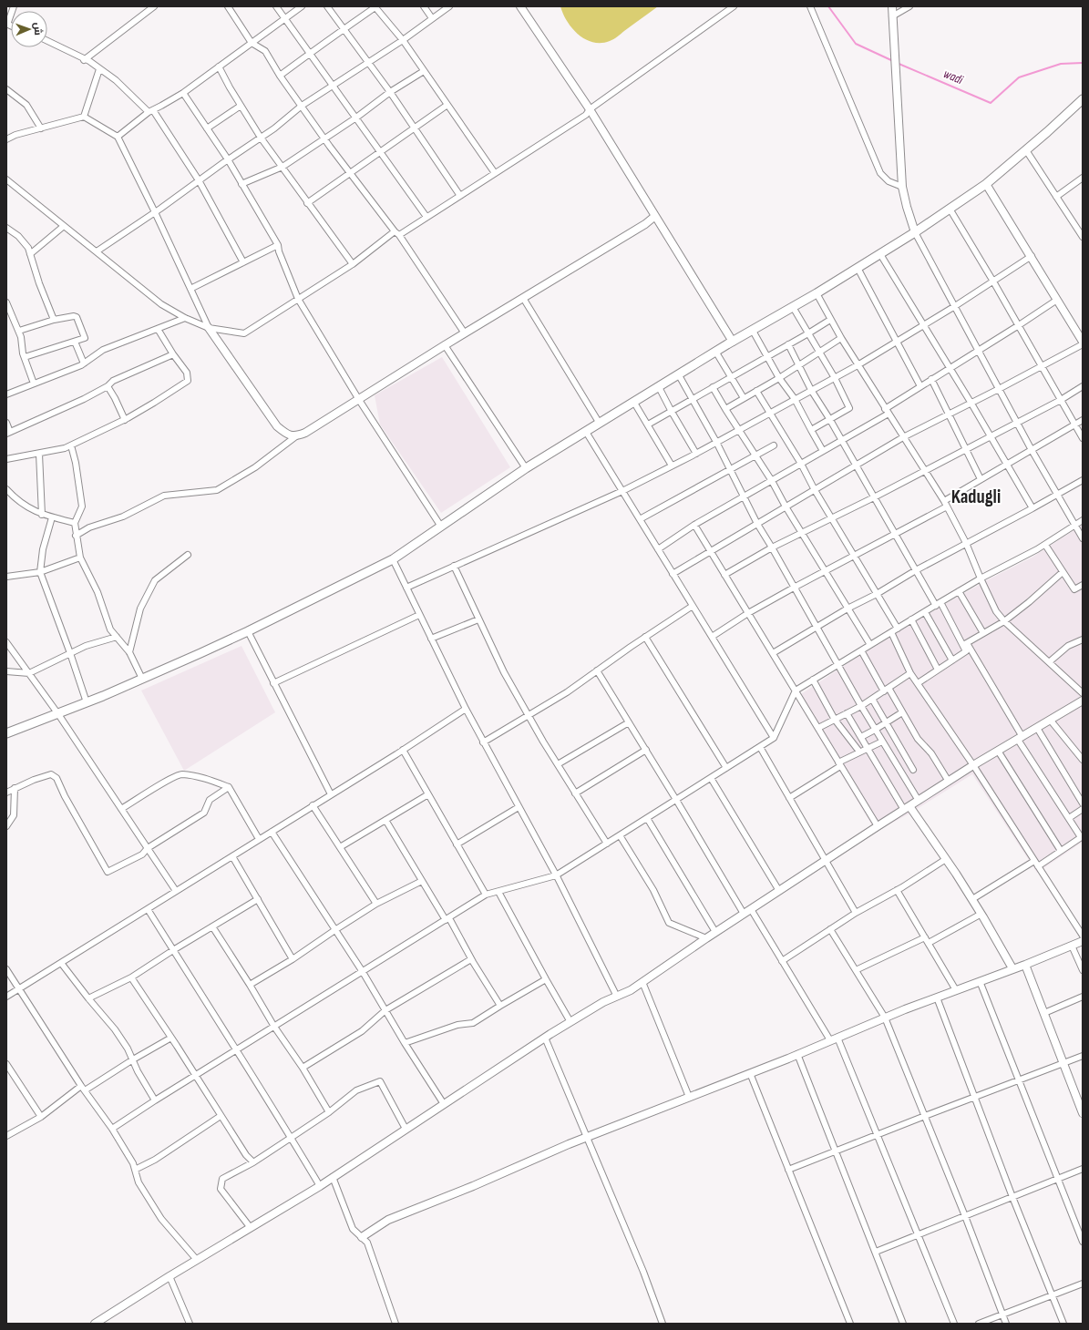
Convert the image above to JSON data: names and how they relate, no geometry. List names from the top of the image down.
{
  "districts": ["Kadugli"],
  "water": ["wadi"],
  "north": "right"
}
